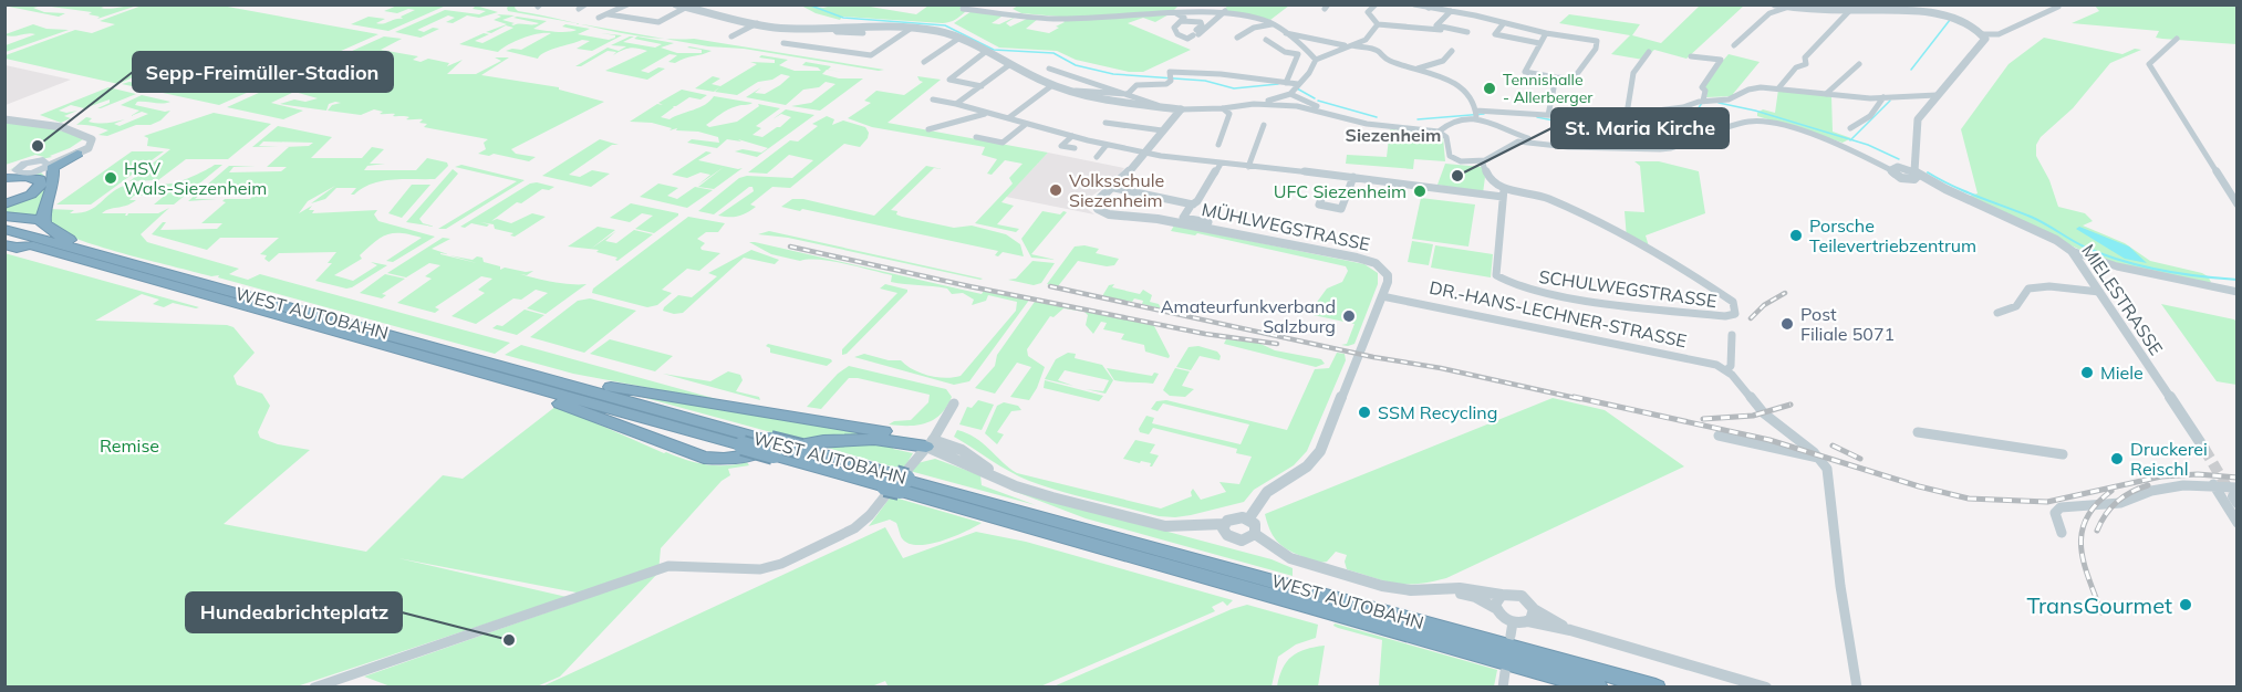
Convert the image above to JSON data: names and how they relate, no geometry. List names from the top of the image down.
{
  "streets": {
    "highway": ["WEST AUTOBAHN"],
    "street": [
      "MÜHLWEGSTRASSE",
      "SCHULWEGSTRASSE",
      "MIELESTRASSE",
      "DR.-HANS-LECHNER-STRASSE"
    ]
  },
  "crossings": [
    ["MÜHLWEGSTRASSE", "DR.-HANS-LECHNER-STRASSE"]
  ],
  "districts": ["Siezenheim"],
  "parks": ["Remise"],
  "places": [
    "Tennishalle - Allerberger",
    "Sepp-Freimüller-Stadion",
    "St. Maria Kirche",
    "HSV Wals-Siezenheim",
    "Volksschule Siezenheim",
    "UFC Siezenheim",
    "Porsche Teilevertriebzentrum",
    "Amateurfunkverband Salzburg",
    "Post Filiale 5071",
    "Miele",
    "SSM Recycling",
    "Druckerei Reischl",
    "TransGourmet",
    "Hundeabrichteplatz"
  ]
}
